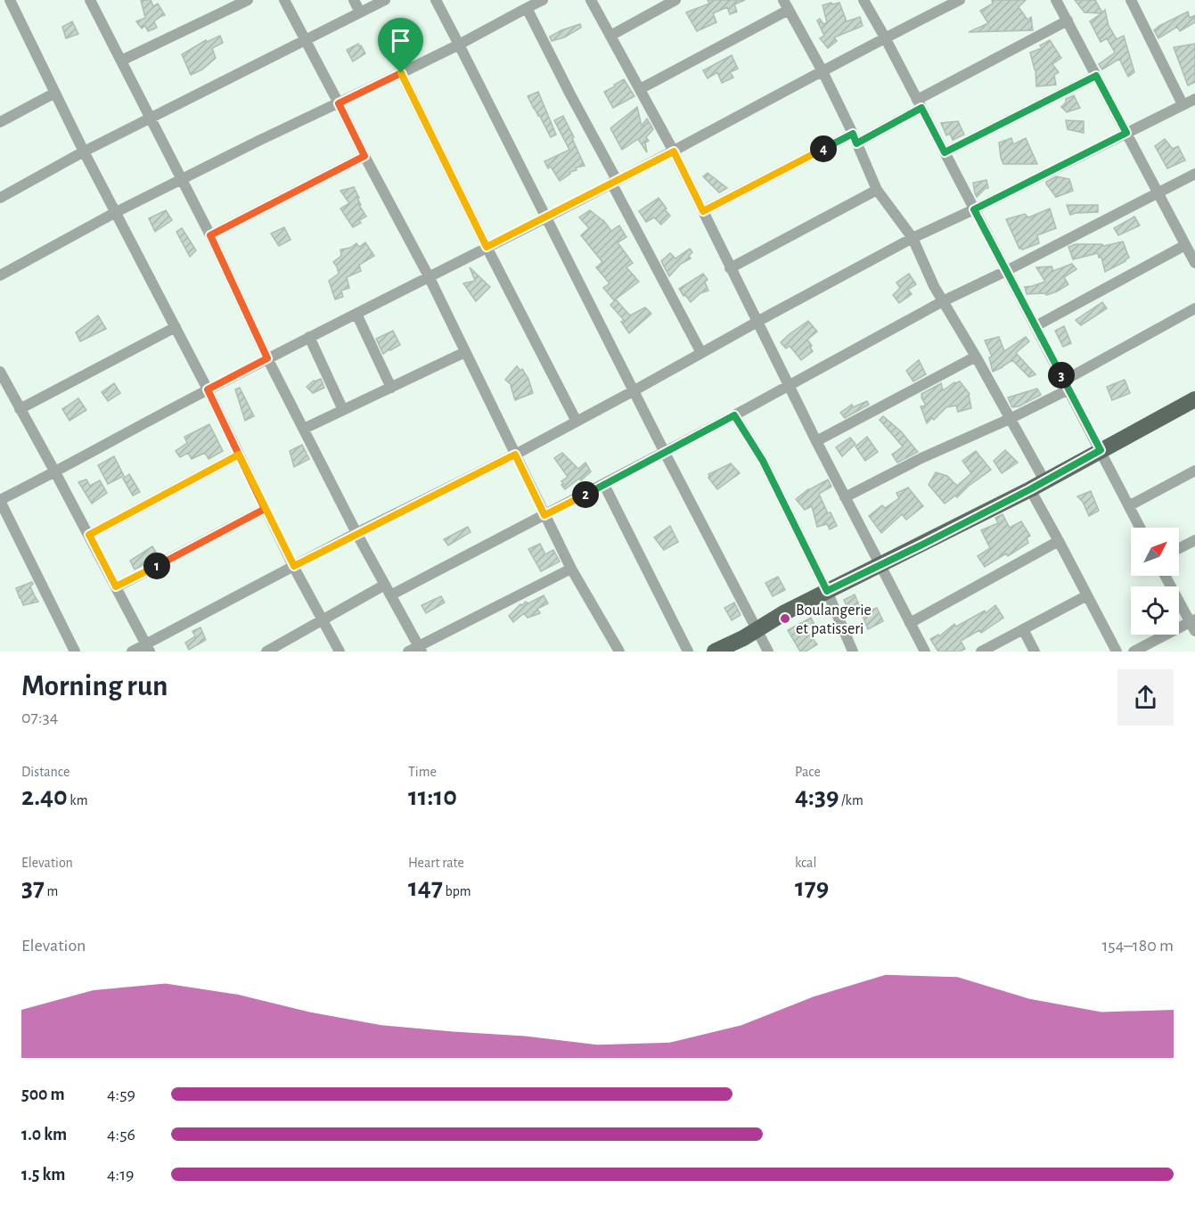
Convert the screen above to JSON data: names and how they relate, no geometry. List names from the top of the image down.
{
  "places": ["Boulangerie et patisseri"],
  "north": "top right",
  "page": {
    "pins": [
      "4",
      "3",
      "2",
      "1"
    ],
    "heading": ["Morning run", "07:34"],
    "stats": [
      ["Distance", "2.40 km"],
      ["Time", "11:10"],
      ["Pace", "4:39 /km"],
      ["Elevation", "37 m"],
      ["Heart rate", "147 bpm"],
      ["kcal", "179"]
    ],
    "chart": ["Elevation", "154–180 m"],
    "list": [
      {
        "name": "500 m",
        "note": "4:59"
      },
      {
        "name": "1.0 km",
        "note": "4:56"
      },
      {
        "name": "1.5 km",
        "note": "4:19"
      }
    ]
  }
}
